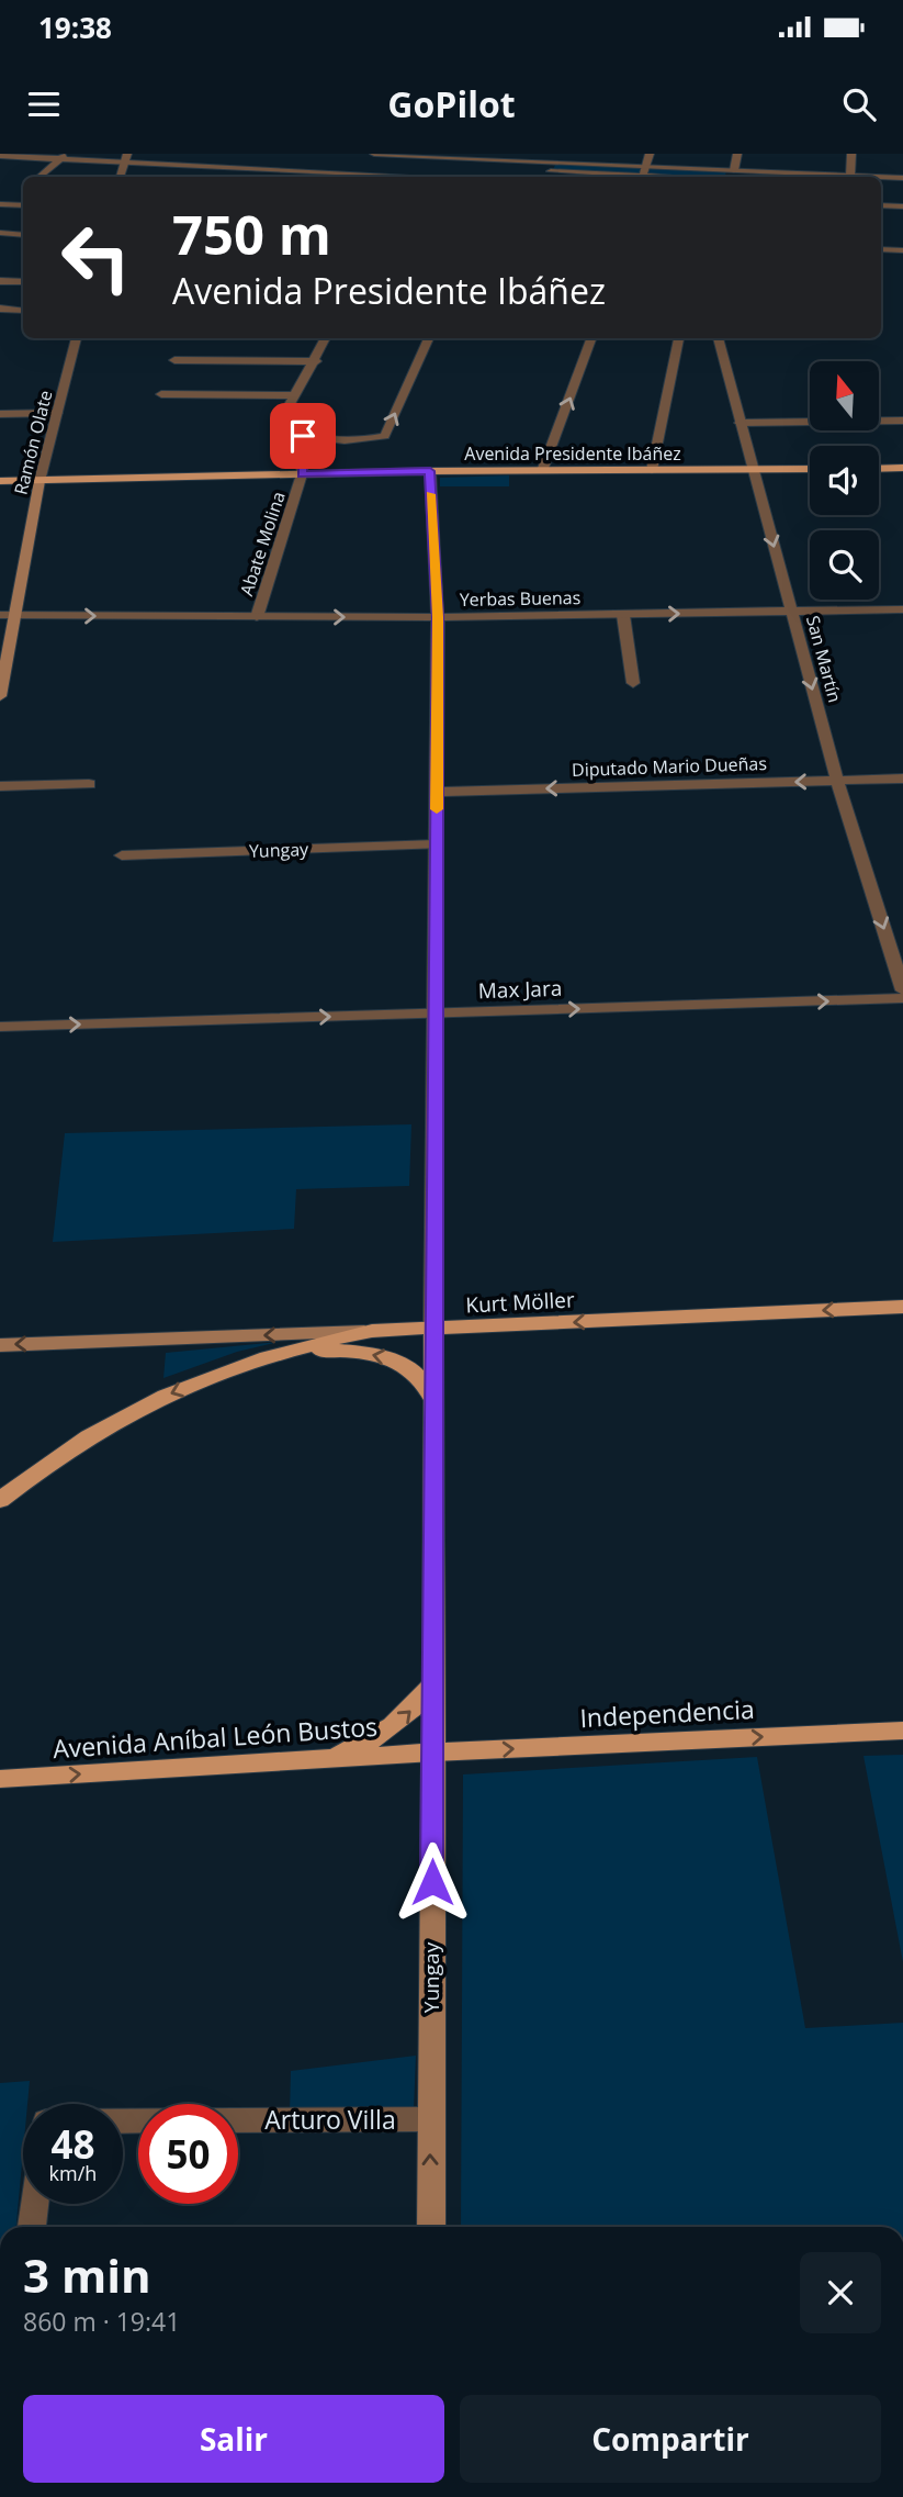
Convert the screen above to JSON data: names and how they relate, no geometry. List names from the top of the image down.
{
  "streets": {
    "main road": [
      "Ramón Olate",
      "Avenida Presidente Ibáñez",
      "Yungay",
      "Kurt Möller",
      "Independencia",
      "Avenida Aníbal León Bustos"
    ],
    "street": [
      "Abate Molina",
      "Yerbas Buenas",
      "San Martín",
      "Diputado Mario Dueñas",
      "Max Jara",
      "Arturo Villa"
    ]
  },
  "crossings": [
    ["Ramón Olate", "Avenida Presidente Ibáñez"],
    ["Ramón Olate", "Yerbas Buenas"],
    ["Avenida Presidente Ibáñez", "Abate Molina"],
    ["Avenida Presidente Ibáñez", "San Martín"],
    ["Avenida Presidente Ibáñez", "Yungay"],
    ["Abate Molina", "Yerbas Buenas"],
    ["Yerbas Buenas", "San Martín"],
    ["Yerbas Buenas", "Yungay"],
    ["San Martín", "Diputado Mario Dueñas"],
    ["Diputado Mario Dueñas", "Yungay"],
    ["Yungay", "Max Jara"],
    ["Yungay", "Kurt Möller"],
    ["Yungay", "Independencia"],
    ["Yungay", "Avenida Aníbal León Bustos"],
    ["Yungay", "Arturo Villa"],
    ["Independencia", "Avenida Aníbal León Bustos"]
  ],
  "one_way": [
    "Yerbas Buenas",
    "San Martín",
    "Diputado Mario Dueñas",
    "Max Jara",
    "Kurt Möller",
    "Independencia",
    "Avenida Aníbal León Bustos"
  ],
  "north": "top",
  "page": {
    "status": "19:38",
    "header": "GoPilot",
    "turn": ["750 m", "Avenida Presidente Ibáñez"],
    "speed": "48 km/h",
    "limit": "50",
    "heading": ["3 min", "860 m · 19:41"],
    "buttons": ["Salir", "Compartir"]
  }
}
